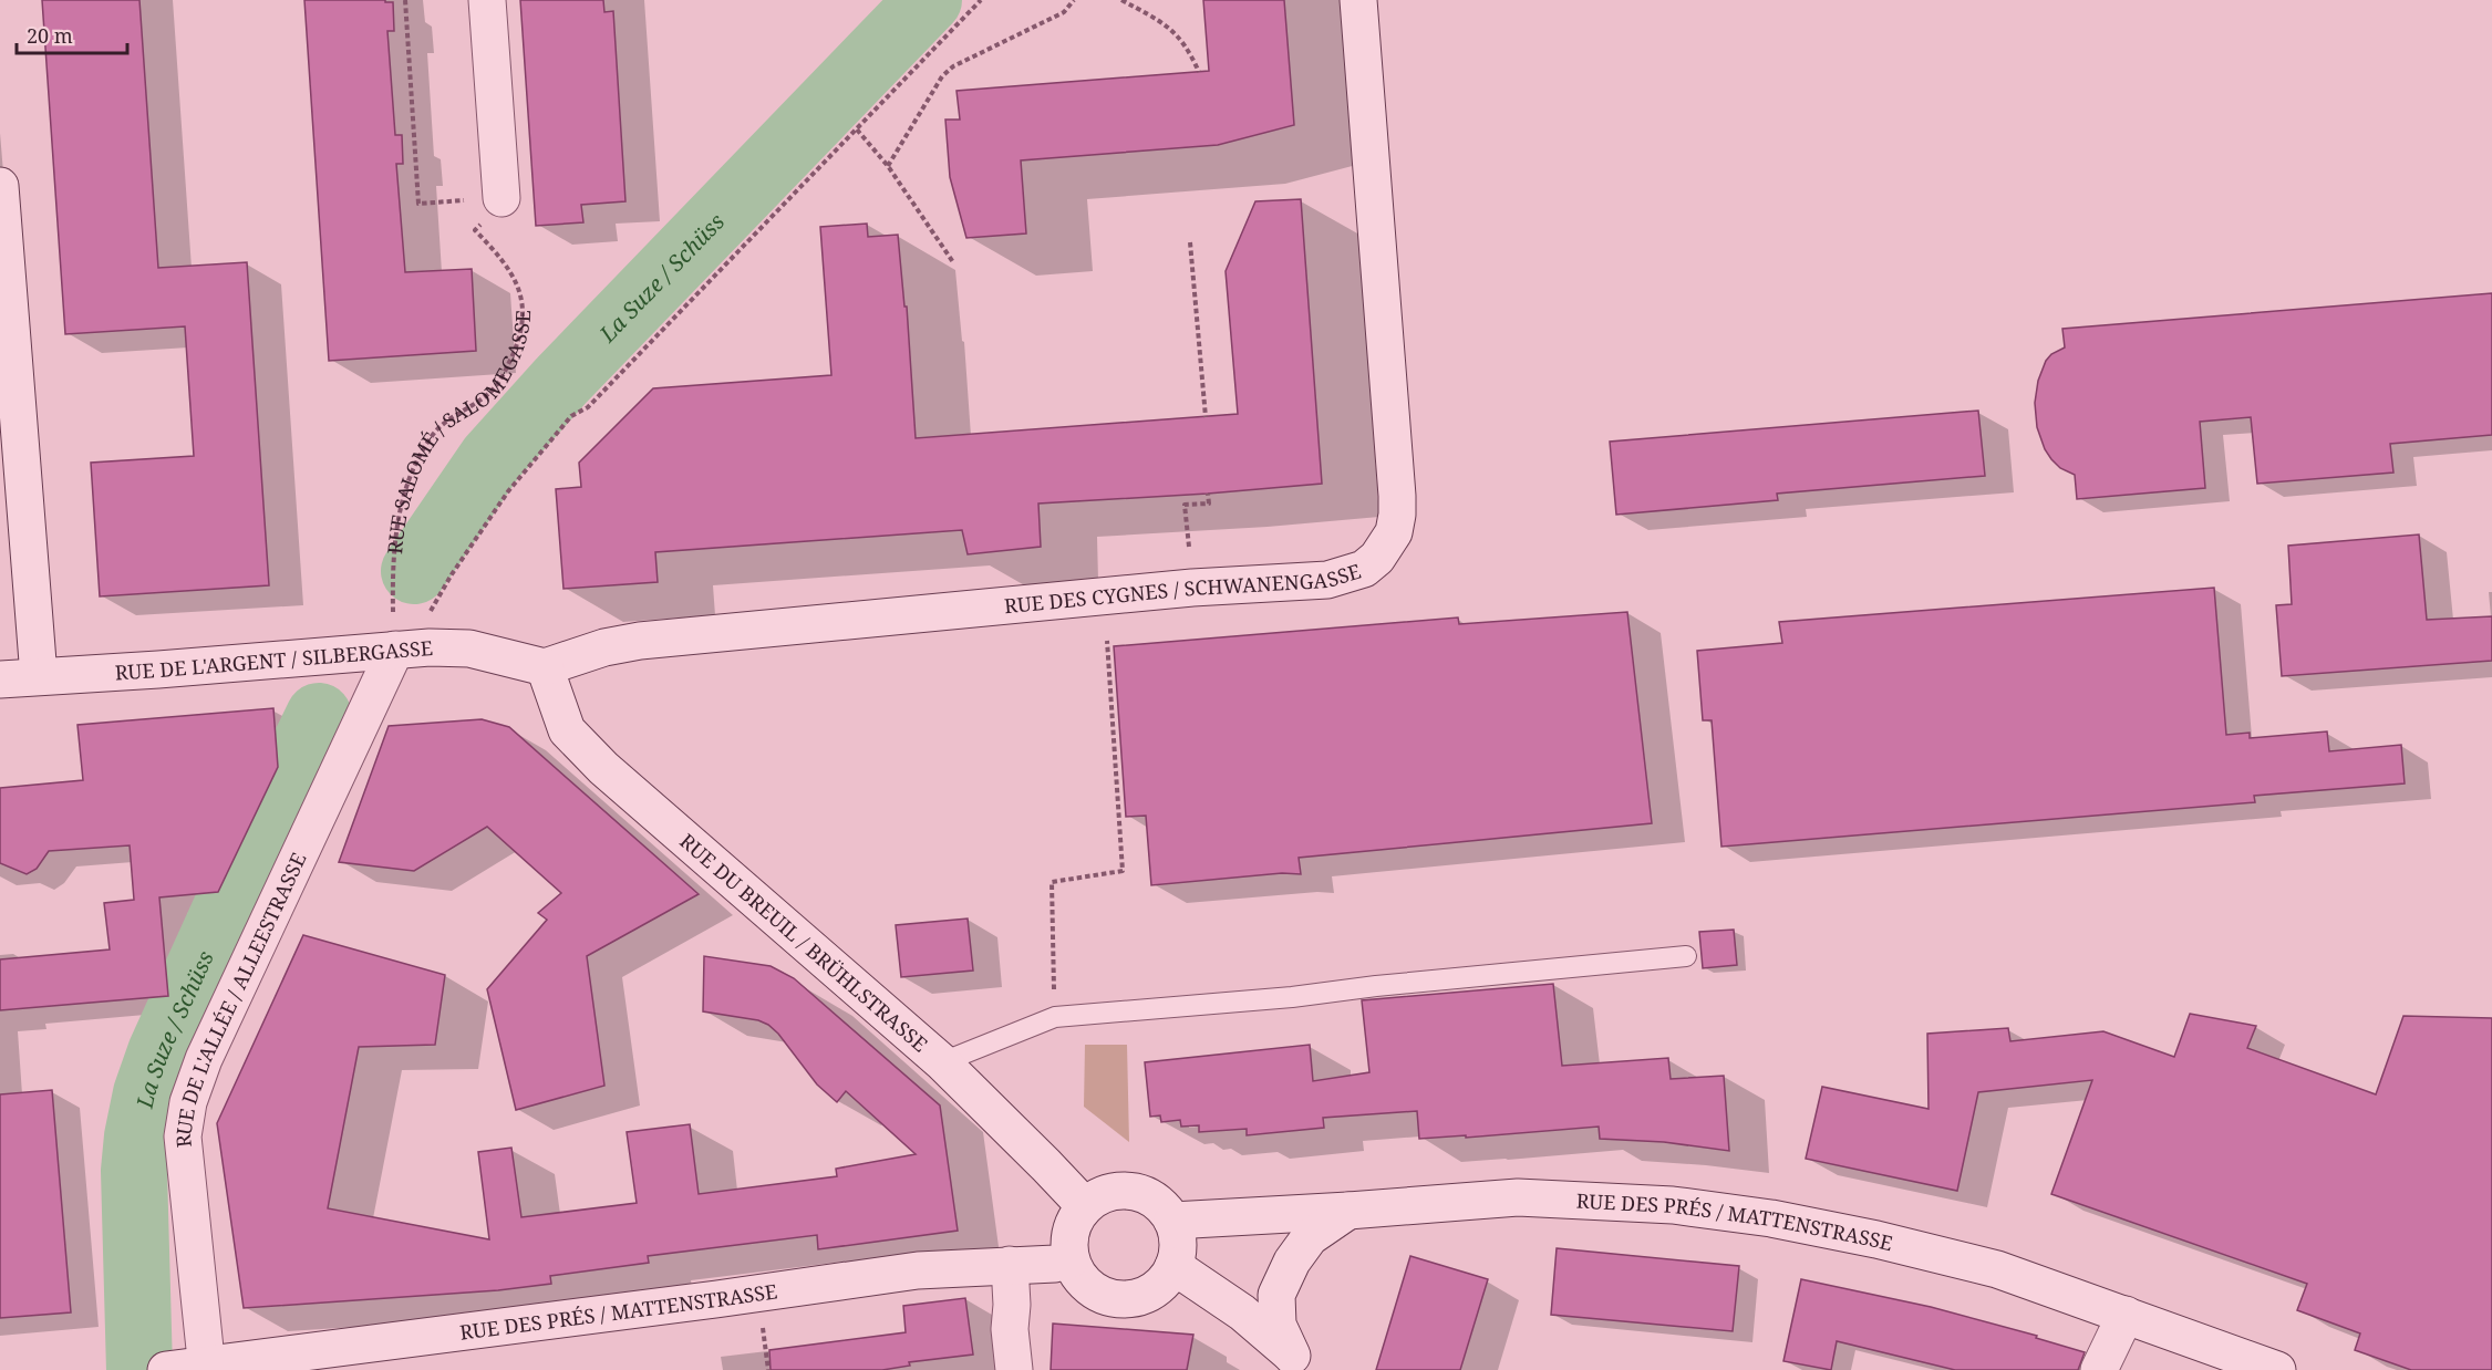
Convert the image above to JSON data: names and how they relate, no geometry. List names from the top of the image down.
{
  "streets": {
    "street": [
      "RUE DES CYGNES / SCHWANENGASSE",
      "RUE DE L'ARGENT / SILBERGASSE",
      "RUE DU BREUIL / BRÜHLSTRASSE",
      "RUE DE L'ALLÉE / ALLEESTRASSE",
      "RUE DES PRÉS / MATTENSTRASSE"
    ],
    "path": ["RUE SALOMÉ / SALOMEGASSE"]
  },
  "crossings": [
    ["RUE DES CYGNES / SCHWANENGASSE", "RUE DE L'ARGENT / SILBERGASSE"],
    ["RUE DES CYGNES / SCHWANENGASSE", "RUE DU BREUIL / BRÜHLSTRASSE"],
    ["RUE DE L'ARGENT / SILBERGASSE", "RUE DU BREUIL / BRÜHLSTRASSE"],
    ["RUE DE L'ARGENT / SILBERGASSE", "RUE DE L'ALLÉE / ALLEESTRASSE"],
    ["RUE DU BREUIL / BRÜHLSTRASSE", "RUE DES PRÉS / MATTENSTRASSE"],
    ["RUE DE L'ALLÉE / ALLEESTRASSE", "RUE DES PRÉS / MATTENSTRASSE"]
  ],
  "water": ["La Suze / Schüss"],
  "scale_bar": "20 m"
}
